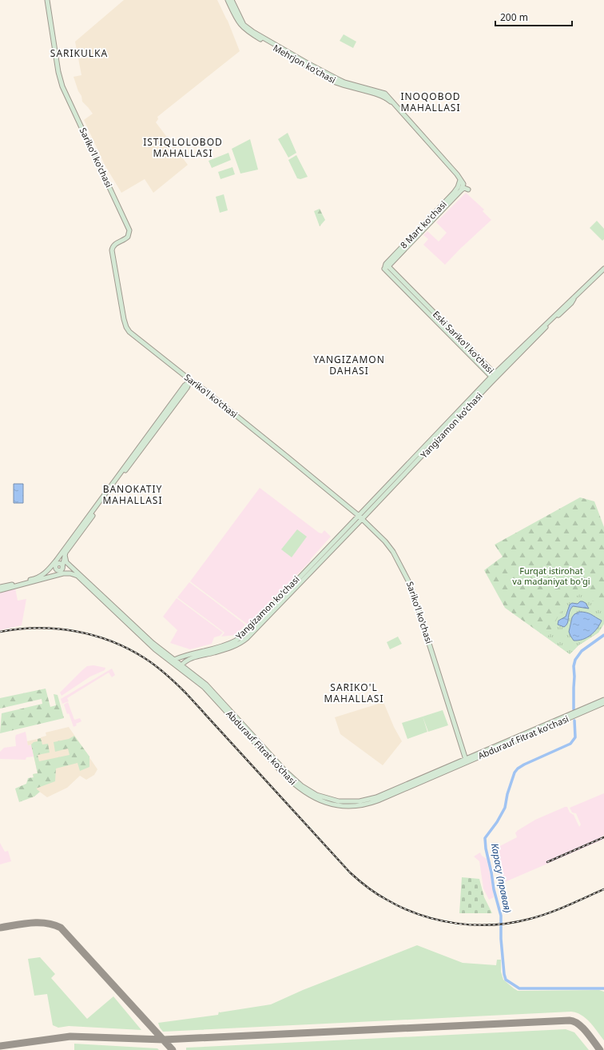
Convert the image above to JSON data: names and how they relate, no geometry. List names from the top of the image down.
{
  "streets": {
    "main road": [
      "Mehrjon ko'chasi",
      "Sariko'l ko'chasi",
      "8 Mart ko'chasi",
      "Eski Sariko'l ko'chasi",
      "Yangizamon ko'chasi",
      "Abdurauf Fitrat ko'chasi"
    ]
  },
  "crossings": [
    ["Mehrjon ko'chasi", "8 Mart ko'chasi"],
    ["Sariko'l ko'chasi", "Yangizamon ko'chasi"],
    ["Sariko'l ko'chasi", "Abdurauf Fitrat ko'chasi"],
    ["8 Mart ko'chasi", "Eski Sariko'l ko'chasi"],
    ["Eski Sariko'l ko'chasi", "Yangizamon ko'chasi"],
    ["Yangizamon ko'chasi", "Abdurauf Fitrat ko'chasi"]
  ],
  "districts": [
    "SARIKULKA",
    "INOQOBOD MAHALLASI",
    "ISTIQLOLOBOD MAHALLASI",
    "YANGIZAMON DAHASI",
    "BANOKATIY MAHALLASI",
    "SARIKO'L MAHALLASI"
  ],
  "water": ["Карасу (правая)"],
  "parks": ["Furqat istirohat va madaniyat bo'gi"],
  "scale_bar": "200 m"
}
